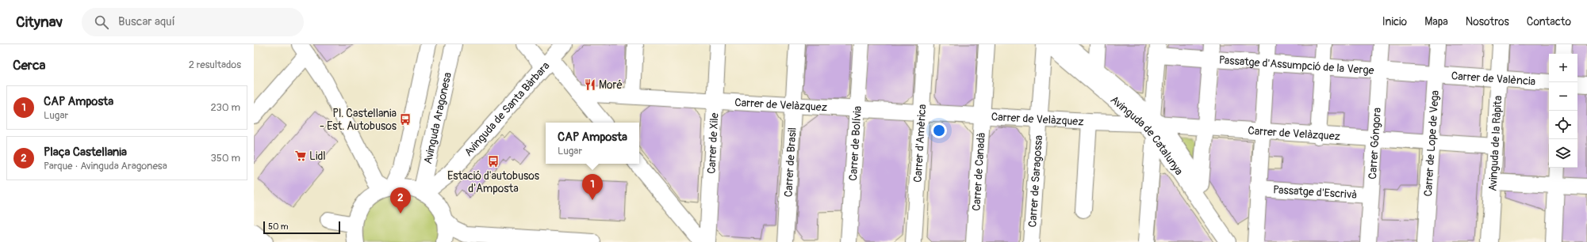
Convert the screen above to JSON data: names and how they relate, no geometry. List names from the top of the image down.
{
  "streets": {
    "street": [
      "Passatge d'Assumpció de la Verge",
      "Carrer de València",
      "Carrer de Velàzquez",
      "Avinguda de Santa Bàrbara",
      "Avinguda Aragonesa",
      "Avinguda de Catalunya",
      "Carrer de Xile",
      "Carrer de Bolívia",
      "Carrer d'Amèrica",
      "Carrer Góngora",
      "Carrer de Lope de Vega",
      "Avinguda de la Ràpita",
      "Carrer de Brasil",
      "Carrer de Canadà",
      "Carrer de Saragossa",
      "Passatge d'Escrivà"
    ]
  },
  "crossings": [
    ["Passatge d'Assumpció de la Verge", "Carrer de València"],
    ["Passatge d'Assumpció de la Verge", "Carrer Góngora"],
    ["Passatge d'Assumpció de la Verge", "Carrer de Lope de Vega"],
    ["Carrer de València", "Carrer de Lope de Vega"],
    ["Carrer de València", "Avinguda de la Ràpita"],
    ["Carrer de Velàzquez", "Avinguda de Catalunya"],
    ["Carrer de Velàzquez", "Carrer de Xile"],
    ["Carrer de Velàzquez", "Carrer de Bolívia"],
    ["Carrer de Velàzquez", "Carrer d'Amèrica"],
    ["Carrer de Velàzquez", "Carrer Góngora"],
    ["Carrer de Velàzquez", "Carrer de Lope de Vega"],
    ["Carrer de Velàzquez", "Avinguda de la Ràpita"],
    ["Carrer de Velàzquez", "Carrer de Brasil"],
    ["Carrer de Velàzquez", "Carrer de Canadà"],
    ["Carrer de Velàzquez", "Carrer de Saragossa"],
    ["Avinguda de Santa Bàrbara", "Avinguda Aragonesa"],
    ["Carrer Góngora", "Passatge d'Escrivà"]
  ],
  "places": {
    "restaurant": ["Moré"],
    "bus stop": ["Pl. Castellania - Est. Autobusos", "Estació d'autobusos d'Amposta"],
    "supermarket": ["Lidl"]
  },
  "scale_bar": "50 m",
  "page": {
    "header": "Citynav",
    "search": "Buscar aquí",
    "nav": [
      "Inicio",
      "Mapa",
      "Nosotros",
      "Contacto"
    ],
    "heading": ["Cerca", "2 resultados"],
    "map_buttons": ["+", "−"],
    "list": [
      {
        "mark": "1",
        "name": "CAP Amposta",
        "note": "Lugar",
        "value": "230 m"
      },
      {
        "mark": "2",
        "name": "Plaça Castellania",
        "note": "Parque · Avinguda Aragonesa",
        "value": "350 m"
      }
    ],
    "popup": ["CAP Amposta", "Lugar"],
    "pins": ["1", "2"],
    "scale": "50 m"
  }
}
